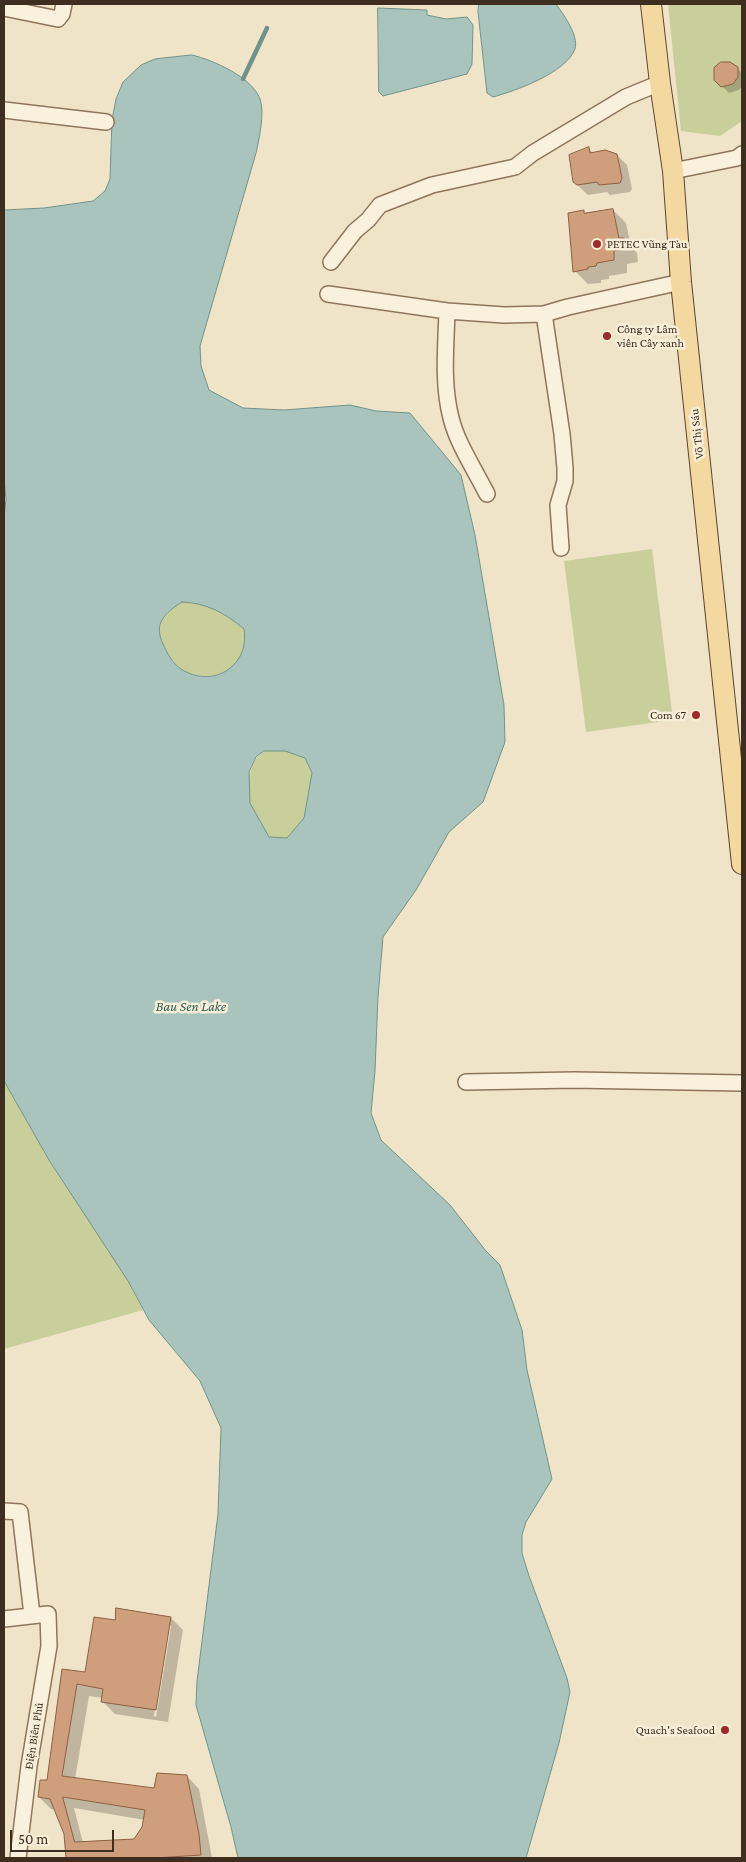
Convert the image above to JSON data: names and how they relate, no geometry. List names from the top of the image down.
{
  "streets": {
    "main road": ["Võ Thị Sáu"],
    "street": ["Điện Biên Phủ"]
  },
  "water": ["Bau Sen Lake"],
  "places": [
    "PETEC Vũng Tàu",
    "Công ty Lâm viên Cây xanh",
    "Com 67",
    "Quach's Seafood"
  ],
  "scale_bar": "50 m"
}
